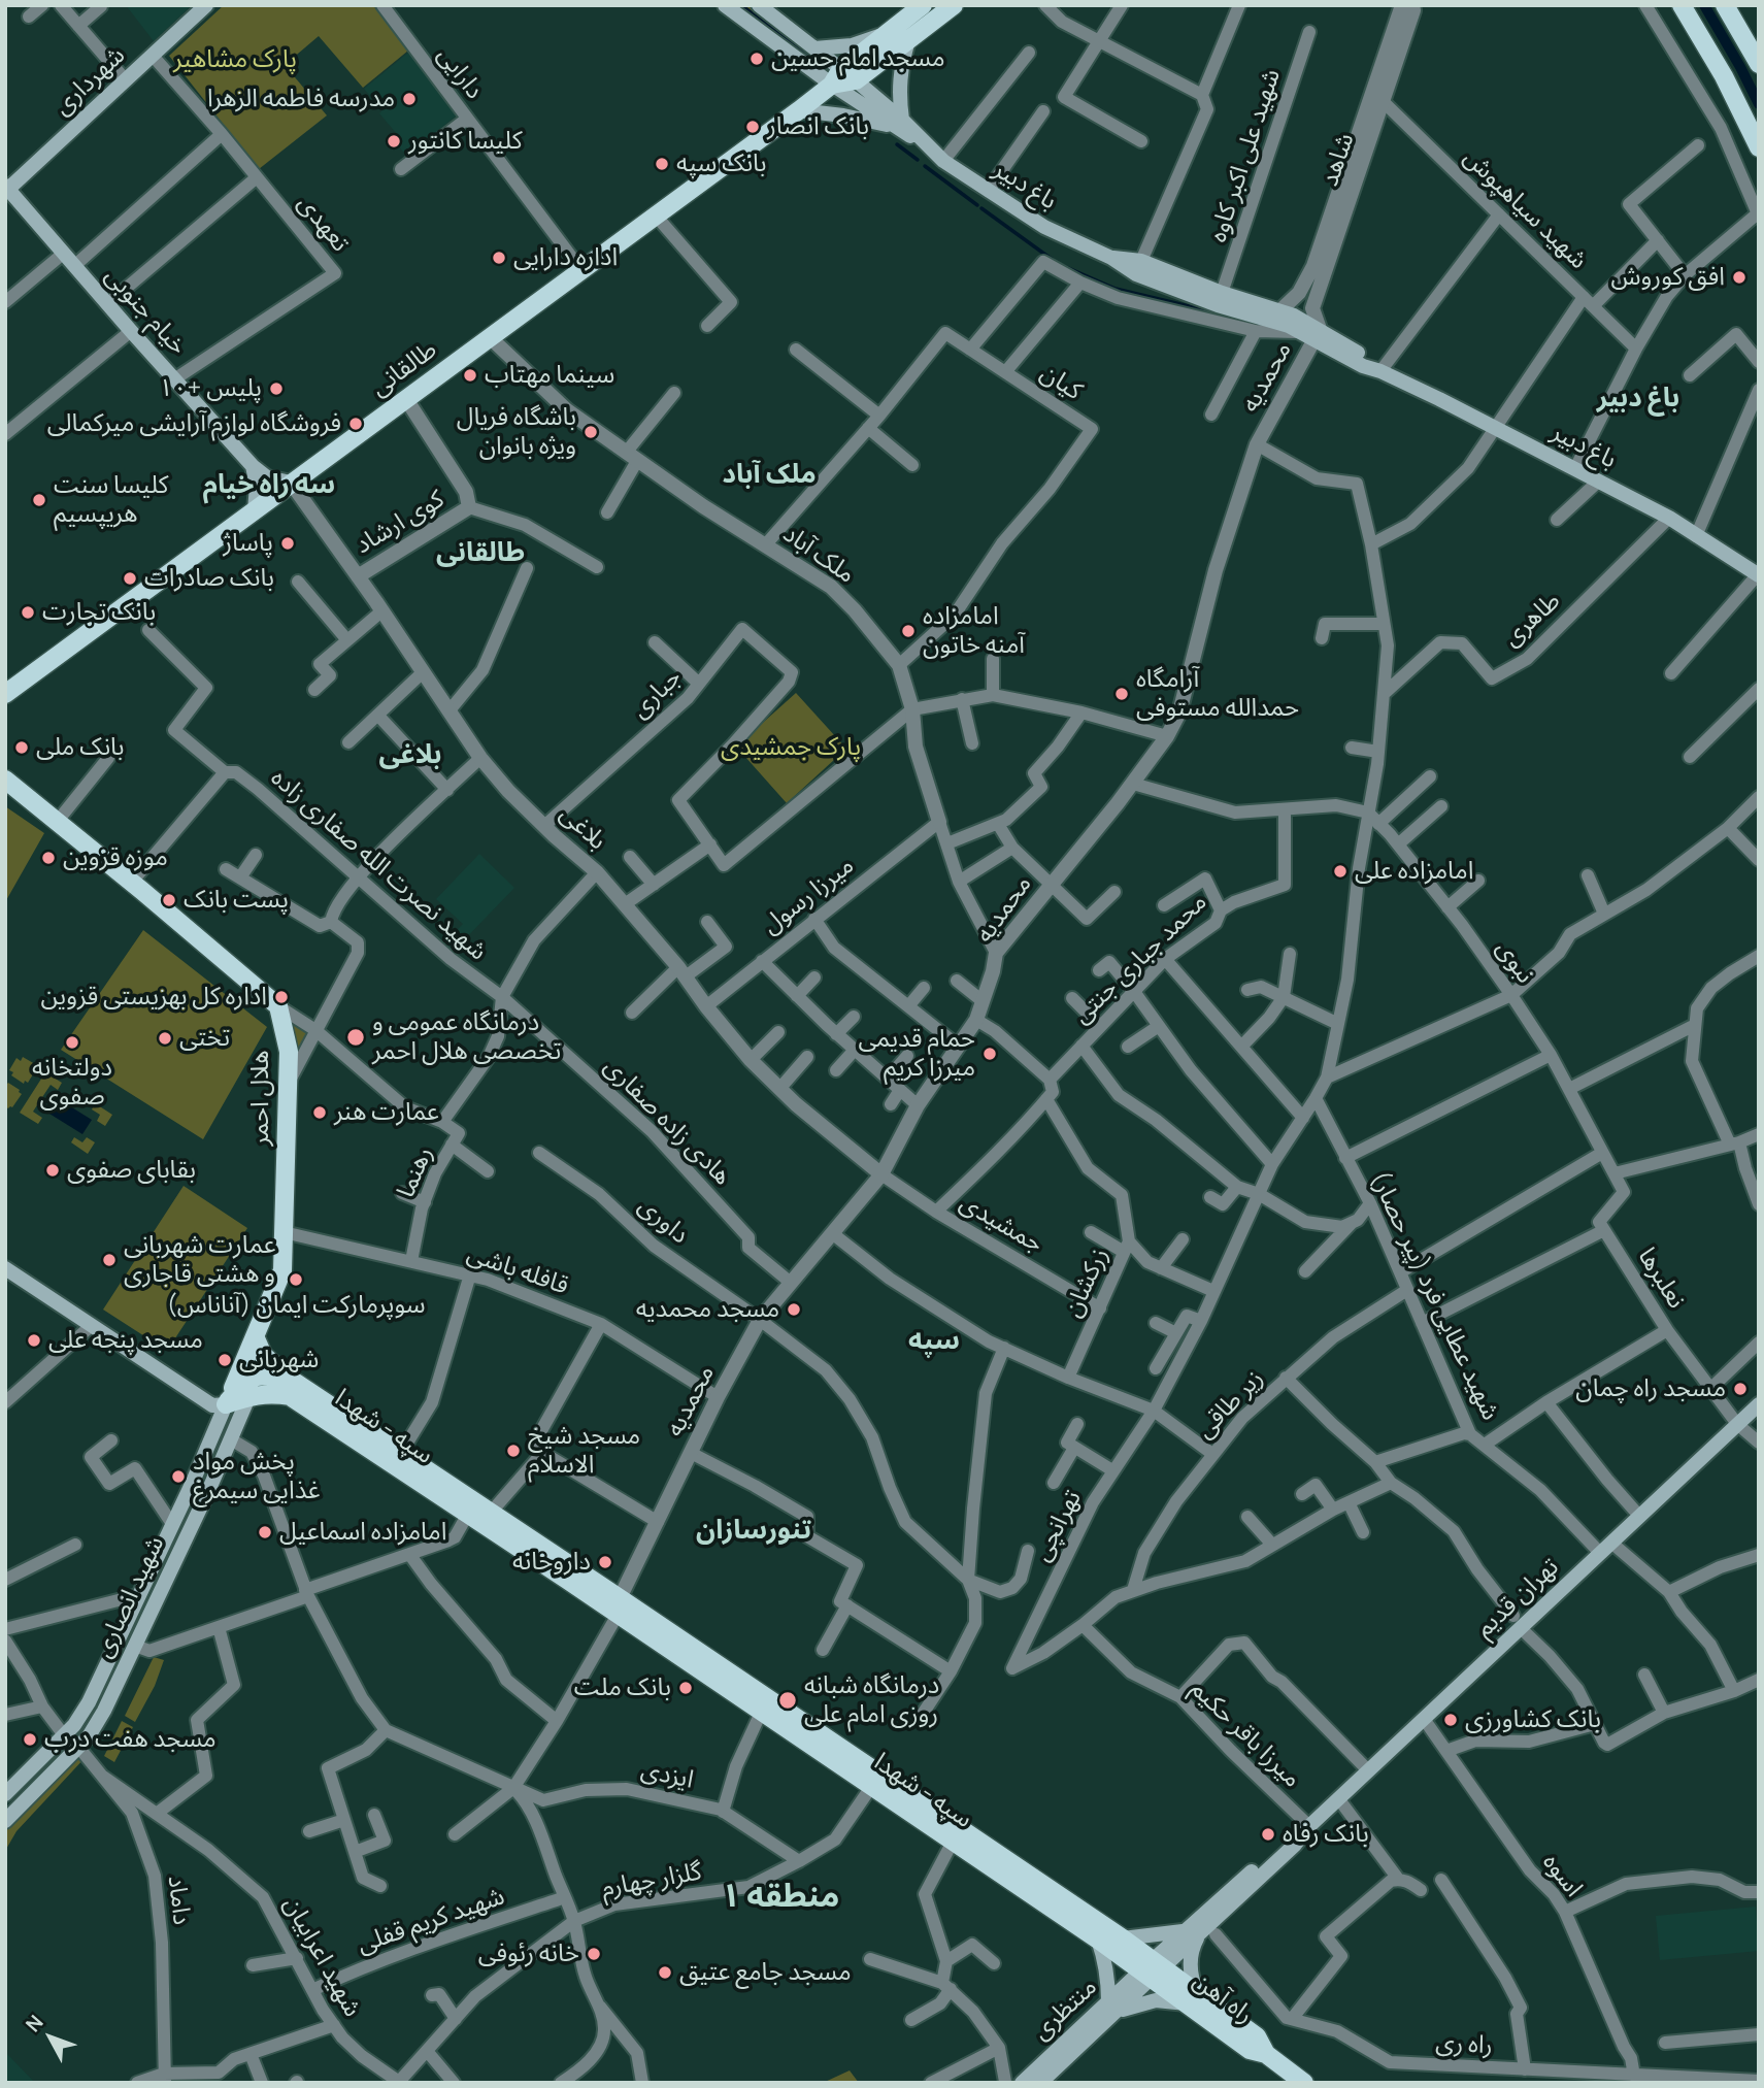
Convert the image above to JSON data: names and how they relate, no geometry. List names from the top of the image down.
{
  "streets": {
    "main road": [
      "شهرداری",
      "باغ دبیر",
      "خیام جنوبی",
      "طالقانی",
      "هلال احمر",
      "سپه - شهدا",
      "شهید انصاری",
      "تهران قدیم",
      "راه آهن",
      "منتظری"
    ],
    "street": [
      "دارایی",
      "شهید علی اکبر کاوه",
      "شاهد",
      "شهید سیاهپوش",
      "تعهدی",
      "محمدیه",
      "کیان",
      "کوی ارشاد",
      "ملک آباد",
      "طاهری",
      "جباری",
      "بلاغی",
      "شهید نصرت الله صفاری زاده",
      "میرزا رسول",
      "محمد جباری جنتی",
      "نبوی",
      "هادی زاده صفاری",
      "رهنما",
      "داوری",
      "جمشیدی",
      "قافله باشی",
      "نعلبرها",
      "زرکشان",
      "شهید عطایی فرد (پیر حصار)",
      "زیر طاقی",
      "تهرانچی",
      "میرزا باقر حکیم",
      "ایزدی",
      "اسوه",
      "گلزار چهارم",
      "داماد",
      "شهید کریم قفلی",
      "شهید اعرابیان",
      "راه ری"
    ]
  },
  "crossings": [
    ["دارایی", "طالقانی"],
    ["شهرداری", "تعهدی"],
    ["شهرداری", "خیام جنوبی"],
    ["شهید علی اکبر کاوه", "باغ دبیر"],
    ["شاهد", "باغ دبیر"],
    ["شاهد", "شهید سیاهپوش"],
    ["شاهد", "محمدیه"],
    ["باغ دبیر", "محمدیه"],
    ["باغ دبیر", "طاهری"],
    ["تعهدی", "خیام جنوبی"],
    ["خیام جنوبی", "طالقانی"],
    ["خیام جنوبی", "بلاغی"],
    ["طالقانی", "کوی ارشاد"],
    ["طالقانی", "ملک آباد"],
    ["طالقانی", "بلاغی"],
    ["محمدیه", "ملک آباد"],
    ["محمدیه", "بلاغی"],
    ["محمدیه", "هادی زاده صفاری"],
    ["محمدیه", "داوری"],
    ["محمدیه", "جمشیدی"],
    ["محمدیه", "قافله باشی"],
    ["محمدیه", "سپه - شهدا"],
    ["کیان", "ملک آباد"],
    ["کوی ارشاد", "بلاغی"],
    ["ملک آباد", "میرزا رسول"],
    ["جباری", "بلاغی"],
    ["بلاغی", "میرزا رسول"],
    ["بلاغی", "جمشیدی"],
    ["شهید نصرت الله صفاری زاده", "هادی زاده صفاری"],
    ["شهید نصرت الله صفاری زاده", "رهنما"],
    ["هلال احمر", "قافله باشی"],
    ["هلال احمر", "سپه - شهدا"],
    ["هلال احمر", "شهید انصاری"],
    ["هادی زاده صفاری", "رهنما"],
    ["رهنما", "قافله باشی"],
    ["جمشیدی", "زرکشان"],
    ["نعلبرها", "تهران قدیم"],
    ["شهید عطایی فرد (پیر حصار)", "زیر طاقی"],
    ["شهید عطایی فرد (پیر حصار)", "تهران قدیم"],
    ["سپه - شهدا", "شهید انصاری"],
    ["سپه - شهدا", "تهران قدیم"],
    ["سپه - شهدا", "گلزار چهارم"],
    ["سپه - شهدا", "راه آهن"],
    ["سپه - شهدا", "منتظری"],
    ["تهرانچی", "میرزا باقر حکیم"],
    ["شهید انصاری", "داماد"],
    ["تهران قدیم", "میرزا باقر حکیم"],
    ["تهران قدیم", "اسوه"],
    ["تهران قدیم", "راه آهن"],
    ["تهران قدیم", "منتظری"],
    ["ایزدی", "گلزار چهارم"],
    ["اسوه", "راه ری"],
    ["گلزار چهارم", "شهید اعرابیان"],
    ["داماد", "شهید اعرابیان"],
    ["شهید کریم قفلی", "شهید اعرابیان"],
    ["راه آهن", "منتظری"]
  ],
  "districts": [
    "باغ دبیر",
    "ملک آباد",
    "سه راه خیام",
    "طالقانی",
    "بلاغی",
    "سپه",
    "تنورسازان",
    "منطقه ۱"
  ],
  "parks": ["پارک مشاهیر", "پارک جمشیدی"],
  "places": [
    "مسجد امام حسین",
    "مدرسه فاطمه الزهرا",
    "بانک انصار",
    "کلیسا کانتور",
    "بانک سپه",
    "اداره دارایی",
    "افق کوروش",
    "سینما مهتاب",
    "پلیس +۱۰",
    "فروشگاه لوازم آرایشی میرکمالی",
    "باشگاه فریال ویژه بانوان",
    "کلیسا سنت هریپسیم",
    "پاساژ",
    "بانک صادرات",
    "بانک تجارت",
    "امامزاده آمنه خاتون",
    "آرامگاه حمدالله مستوفی",
    "بانک ملی",
    "موزه قزوین",
    "امامزاده علی",
    "پست بانک",
    "اداره کل بهزیستی قزوین",
    "درمانگاه عمومی و تخصصی هلال احمر",
    "تختی",
    "دولتخانه صفوی",
    "حمام قدیمی میرزا کریم",
    "عمارت هنر",
    "بقابای صفوی",
    "عمارت شهربانی و هشتی قاجاری",
    "سوپرمارکت ایمان (آناناس)",
    "مسجد محمدیه",
    "مسجد پنجه علی",
    "شهربانی",
    "مسجد راه چمان",
    "مسجد شیخ الاسلام",
    "پخش مواد غذایی سیمرغ",
    "امامزاده اسماعیل",
    "داروخانه",
    "بانک ملت",
    "درمانگاه شبانه روزی امام علی",
    "بانک کشاورزی",
    "مسجد هفت درب",
    "بانک رفاه",
    "خانه رئوفی",
    "مسجد جامع عتیق"
  ],
  "north": "top left"
}
